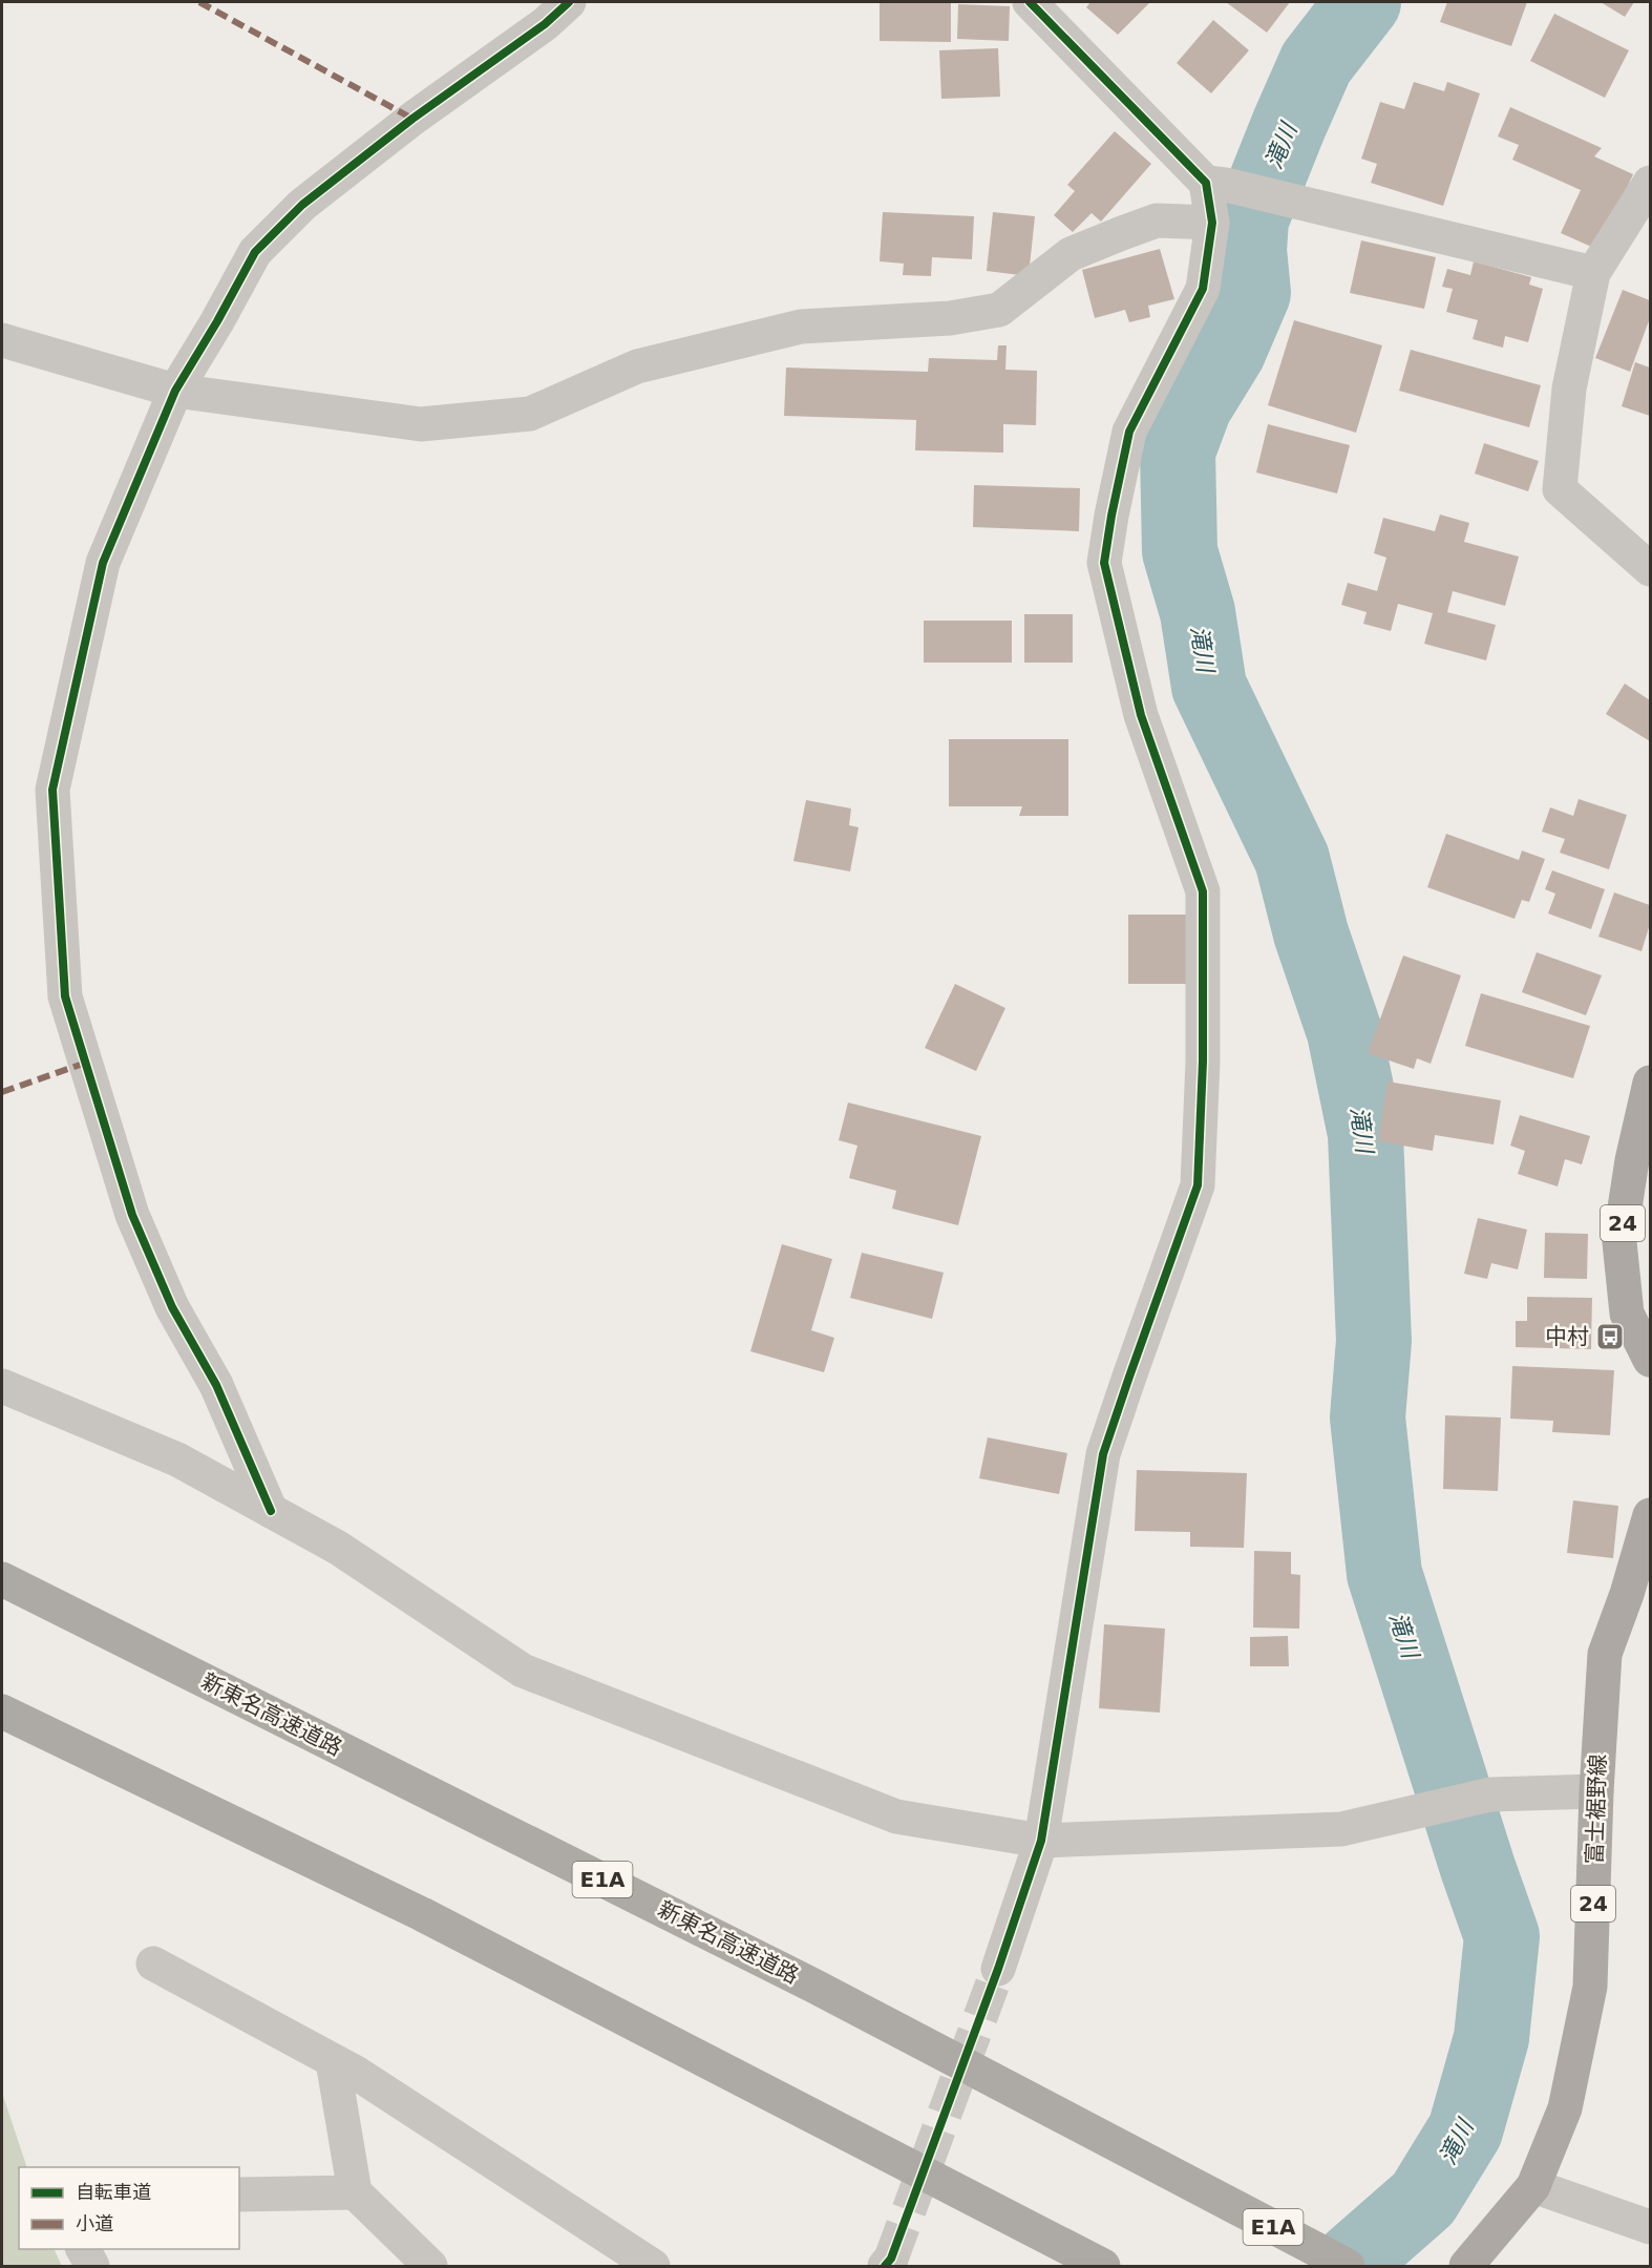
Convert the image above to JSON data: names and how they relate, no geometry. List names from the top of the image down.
{
  "streets": {
    "highway": ["新東名高速道路", "E1A"],
    "main road": ["24", "富士裾野線"]
  },
  "water": ["滝川"],
  "places": {
    "bus stop": ["中村"]
  },
  "legend": ["自転車道", "小道"]
}
